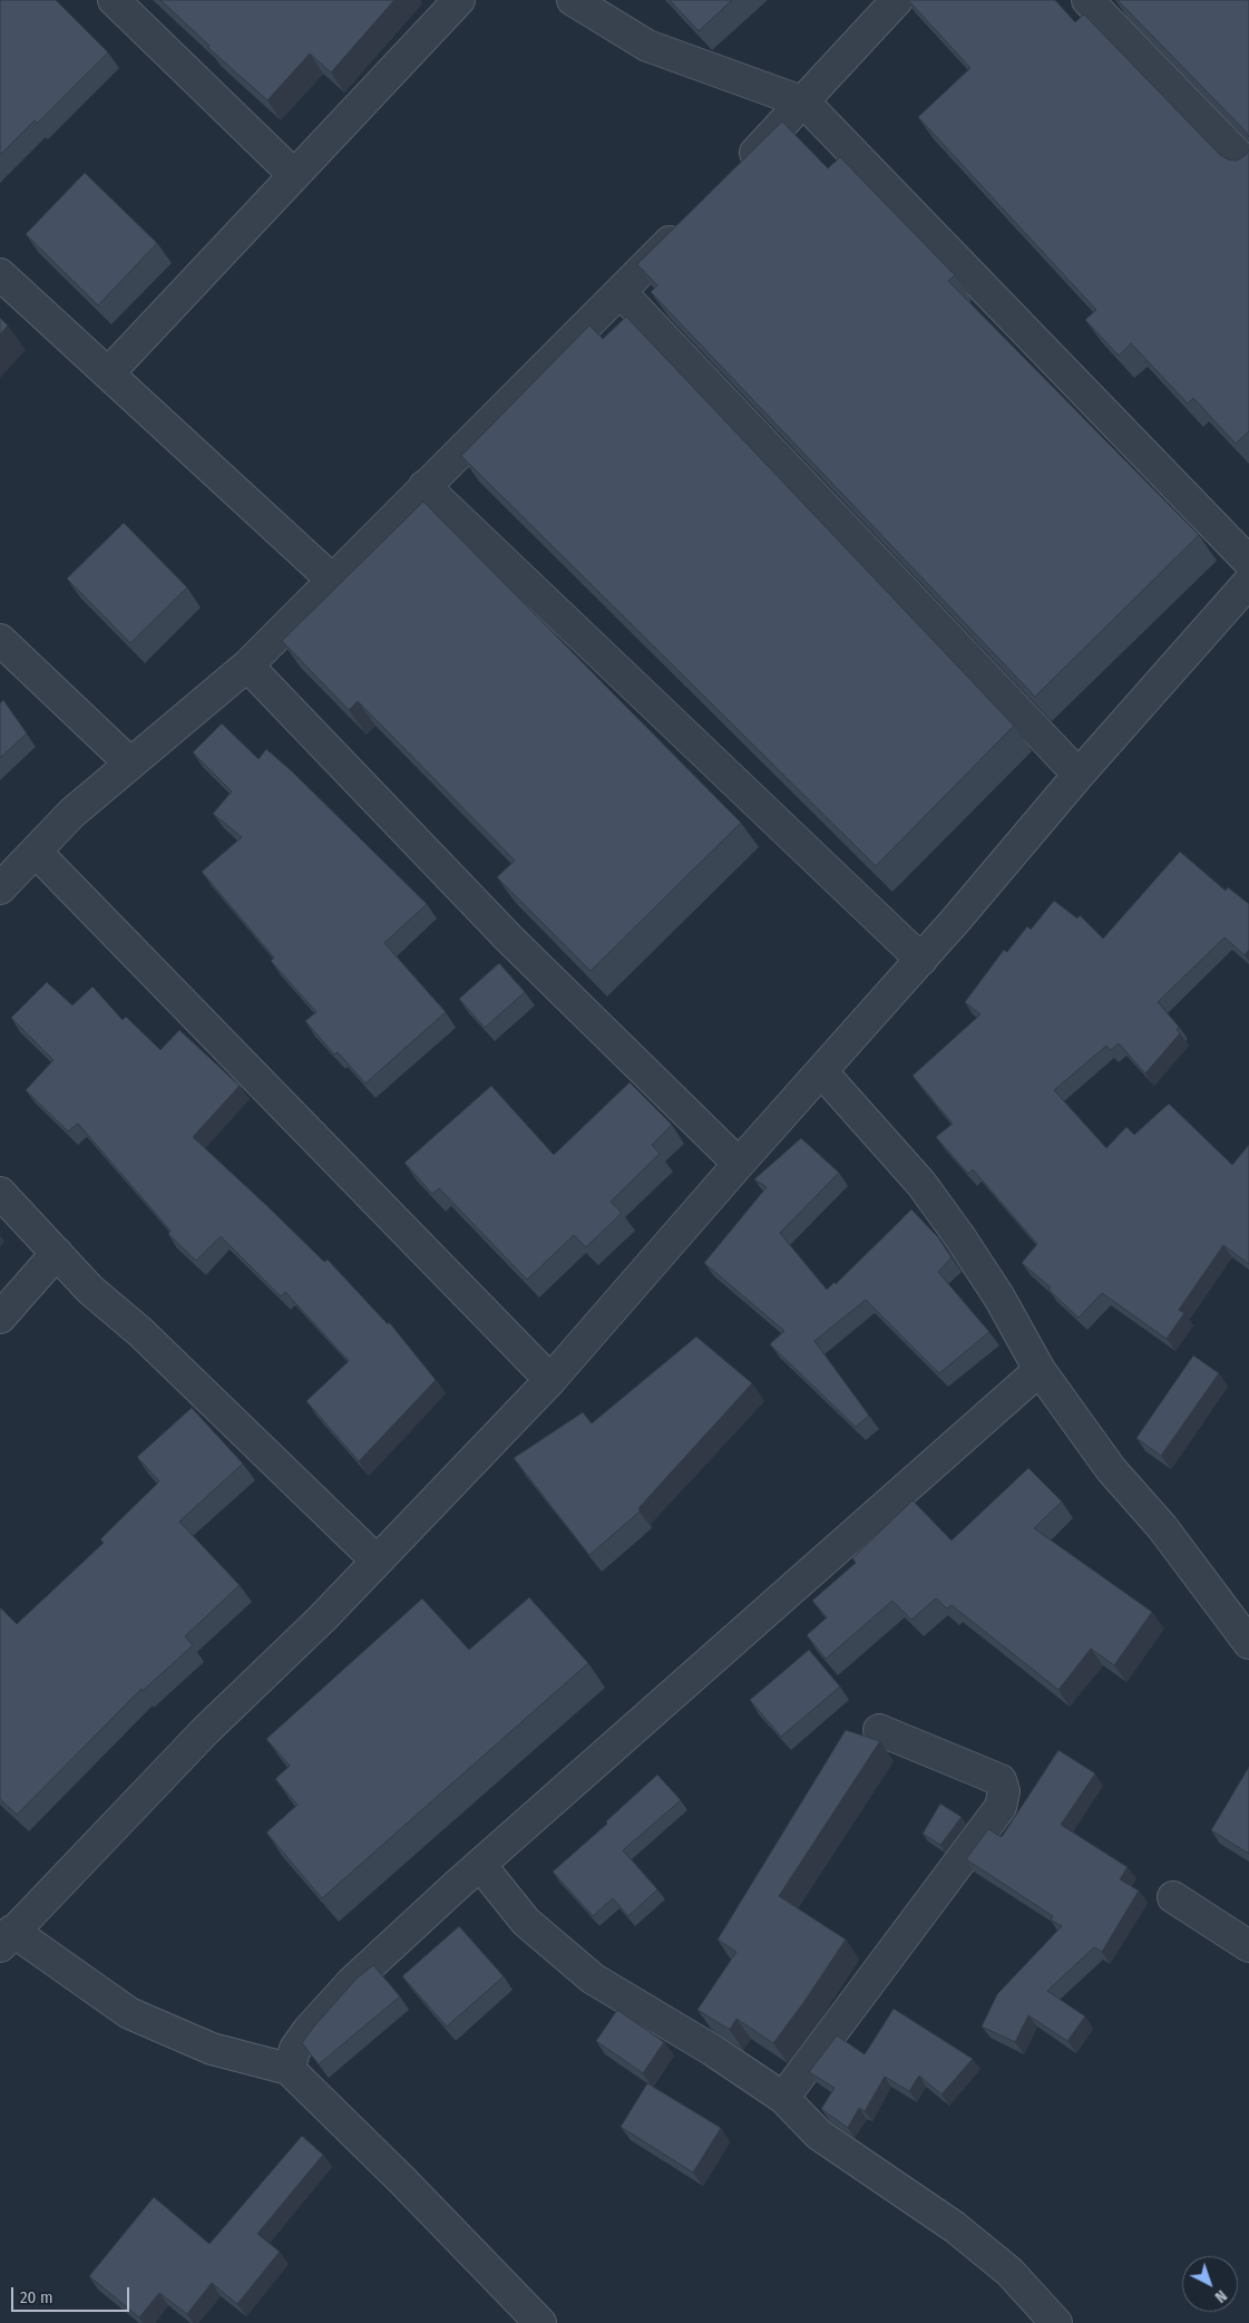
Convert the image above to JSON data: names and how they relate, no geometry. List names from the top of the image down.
{
  "scale_bar": "20 m",
  "north": "bottom right"
}
